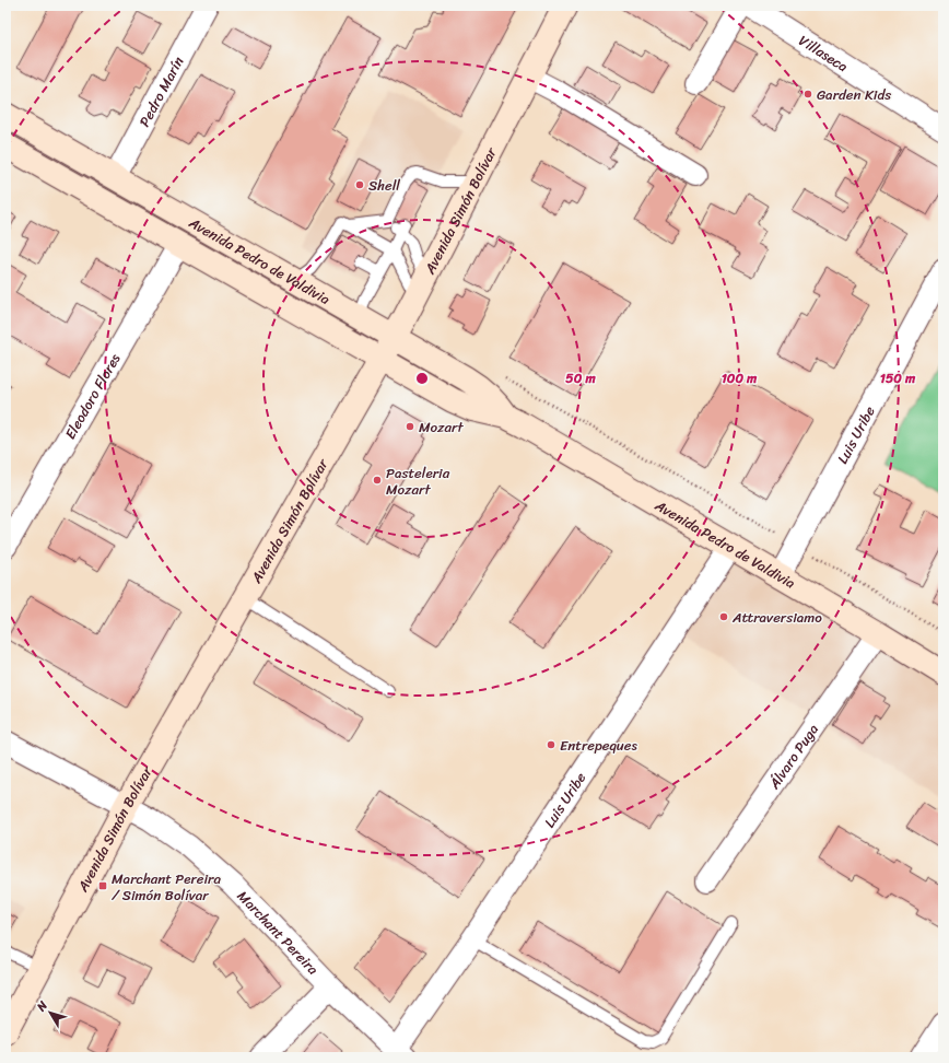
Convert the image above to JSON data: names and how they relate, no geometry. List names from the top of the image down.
{
  "streets": {
    "main road": ["Avenida Simón Bolívar", "Avenida Pedro de Valdivia"],
    "street": [
      "Villaseca",
      "Pedro Marín",
      "Eleodoro Flores",
      "Luis Uribe",
      "Álvaro Puga",
      "Marchant Pereira"
    ]
  },
  "crossings": [
    ["Pedro Marín", "Avenida Pedro de Valdivia"],
    ["Avenida Simón Bolívar", "Avenida Pedro de Valdivia"],
    ["Avenida Simón Bolívar", "Marchant Pereira"],
    ["Avenida Pedro de Valdivia", "Eleodoro Flores"],
    ["Avenida Pedro de Valdivia", "Luis Uribe"],
    ["Avenida Pedro de Valdivia", "Álvaro Puga"],
    ["Luis Uribe", "Marchant Pereira"]
  ],
  "places": {
    "other": [
      "Garden Kids",
      "Shell",
      "Mozart",
      "Pasteleria Mozart",
      "Attraversiamo",
      "Entrepeques"
    ],
    "transit": ["Marchant Pereira / Simón Bolívar"]
  },
  "north": "top left",
  "rings": ["50 m", "100 m", "150 m"]
}
